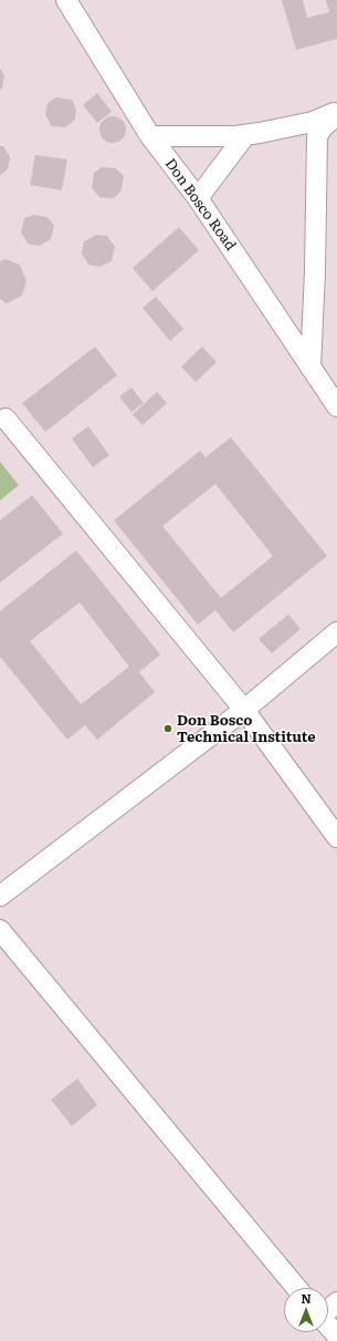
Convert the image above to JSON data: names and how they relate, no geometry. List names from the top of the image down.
{
  "streets": {
    "street": ["Don Bosco Road"]
  },
  "places": ["Don Bosco Technical Institute"],
  "north": "top"
}
